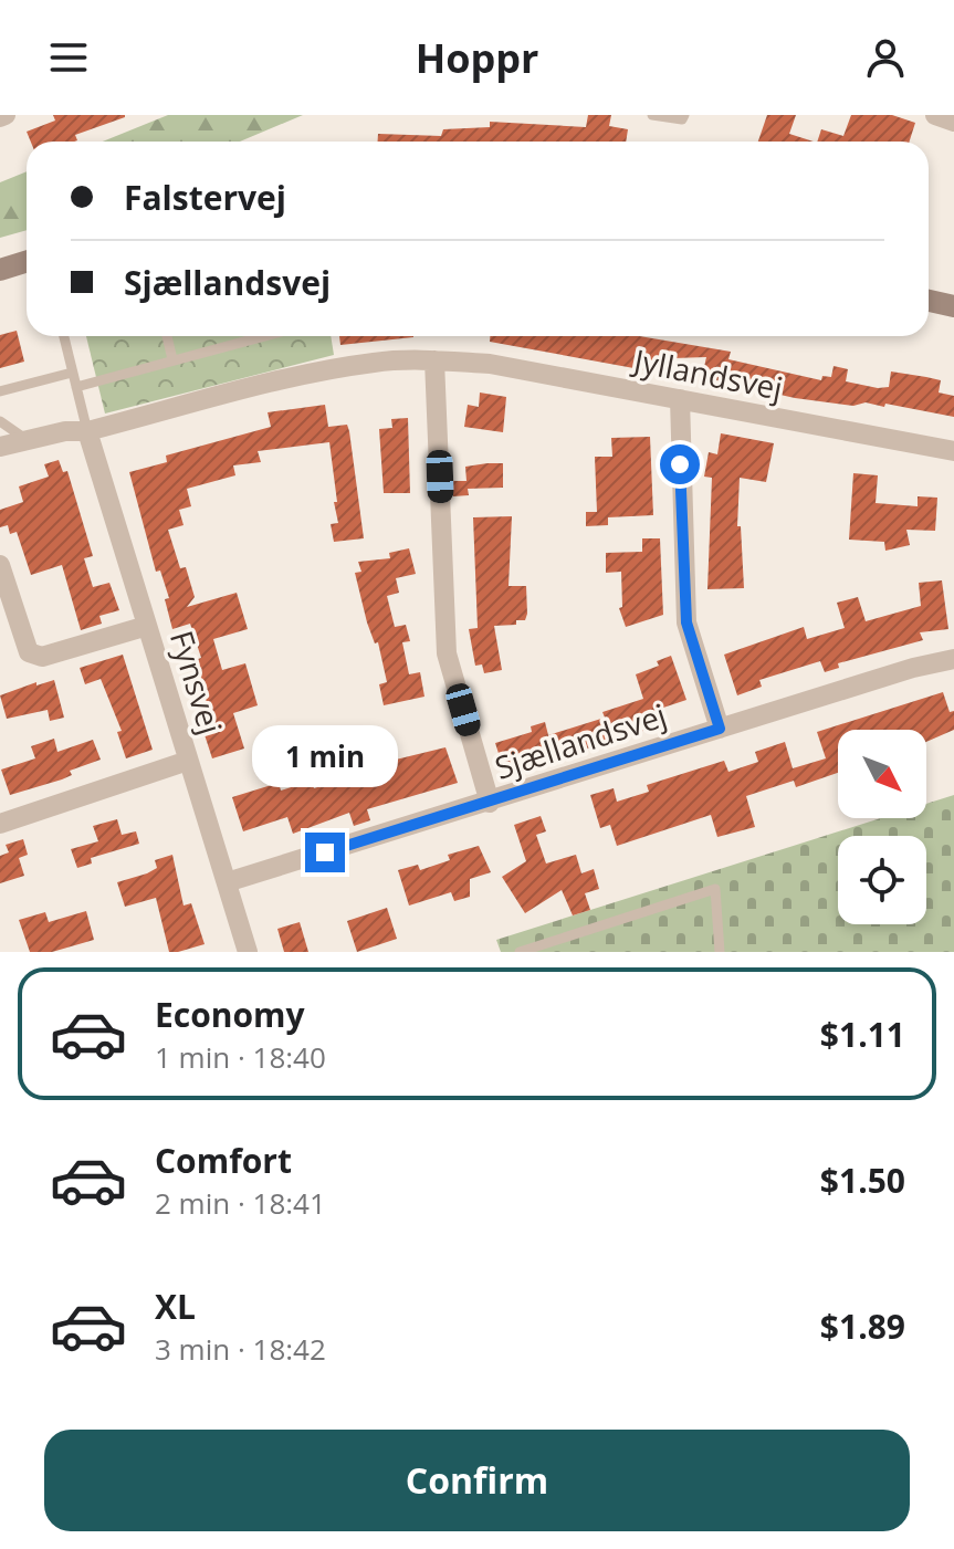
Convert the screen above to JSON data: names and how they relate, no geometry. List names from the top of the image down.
{
  "streets": {
    "street": ["Jyllandsvej", "Fynsvej", "Sjællandsvej"]
  },
  "crossings": [
    ["Jyllandsvej", "Fynsvej"],
    ["Fynsvej", "Sjællandsvej"]
  ],
  "north": "bottom right",
  "page": {
    "header": "Hoppr",
    "banner": ["Falstervej", "Sjællandsvej"],
    "bubble": "1 min",
    "list": [
      {
        "name": "Economy",
        "note": "1 min · 18:40",
        "value": "$1.11"
      },
      {
        "name": "Comfort",
        "note": "2 min · 18:41",
        "value": "$1.50"
      },
      {
        "name": "XL",
        "note": "3 min · 18:42",
        "value": "$1.89"
      }
    ],
    "buttons": "Confirm"
  }
}
